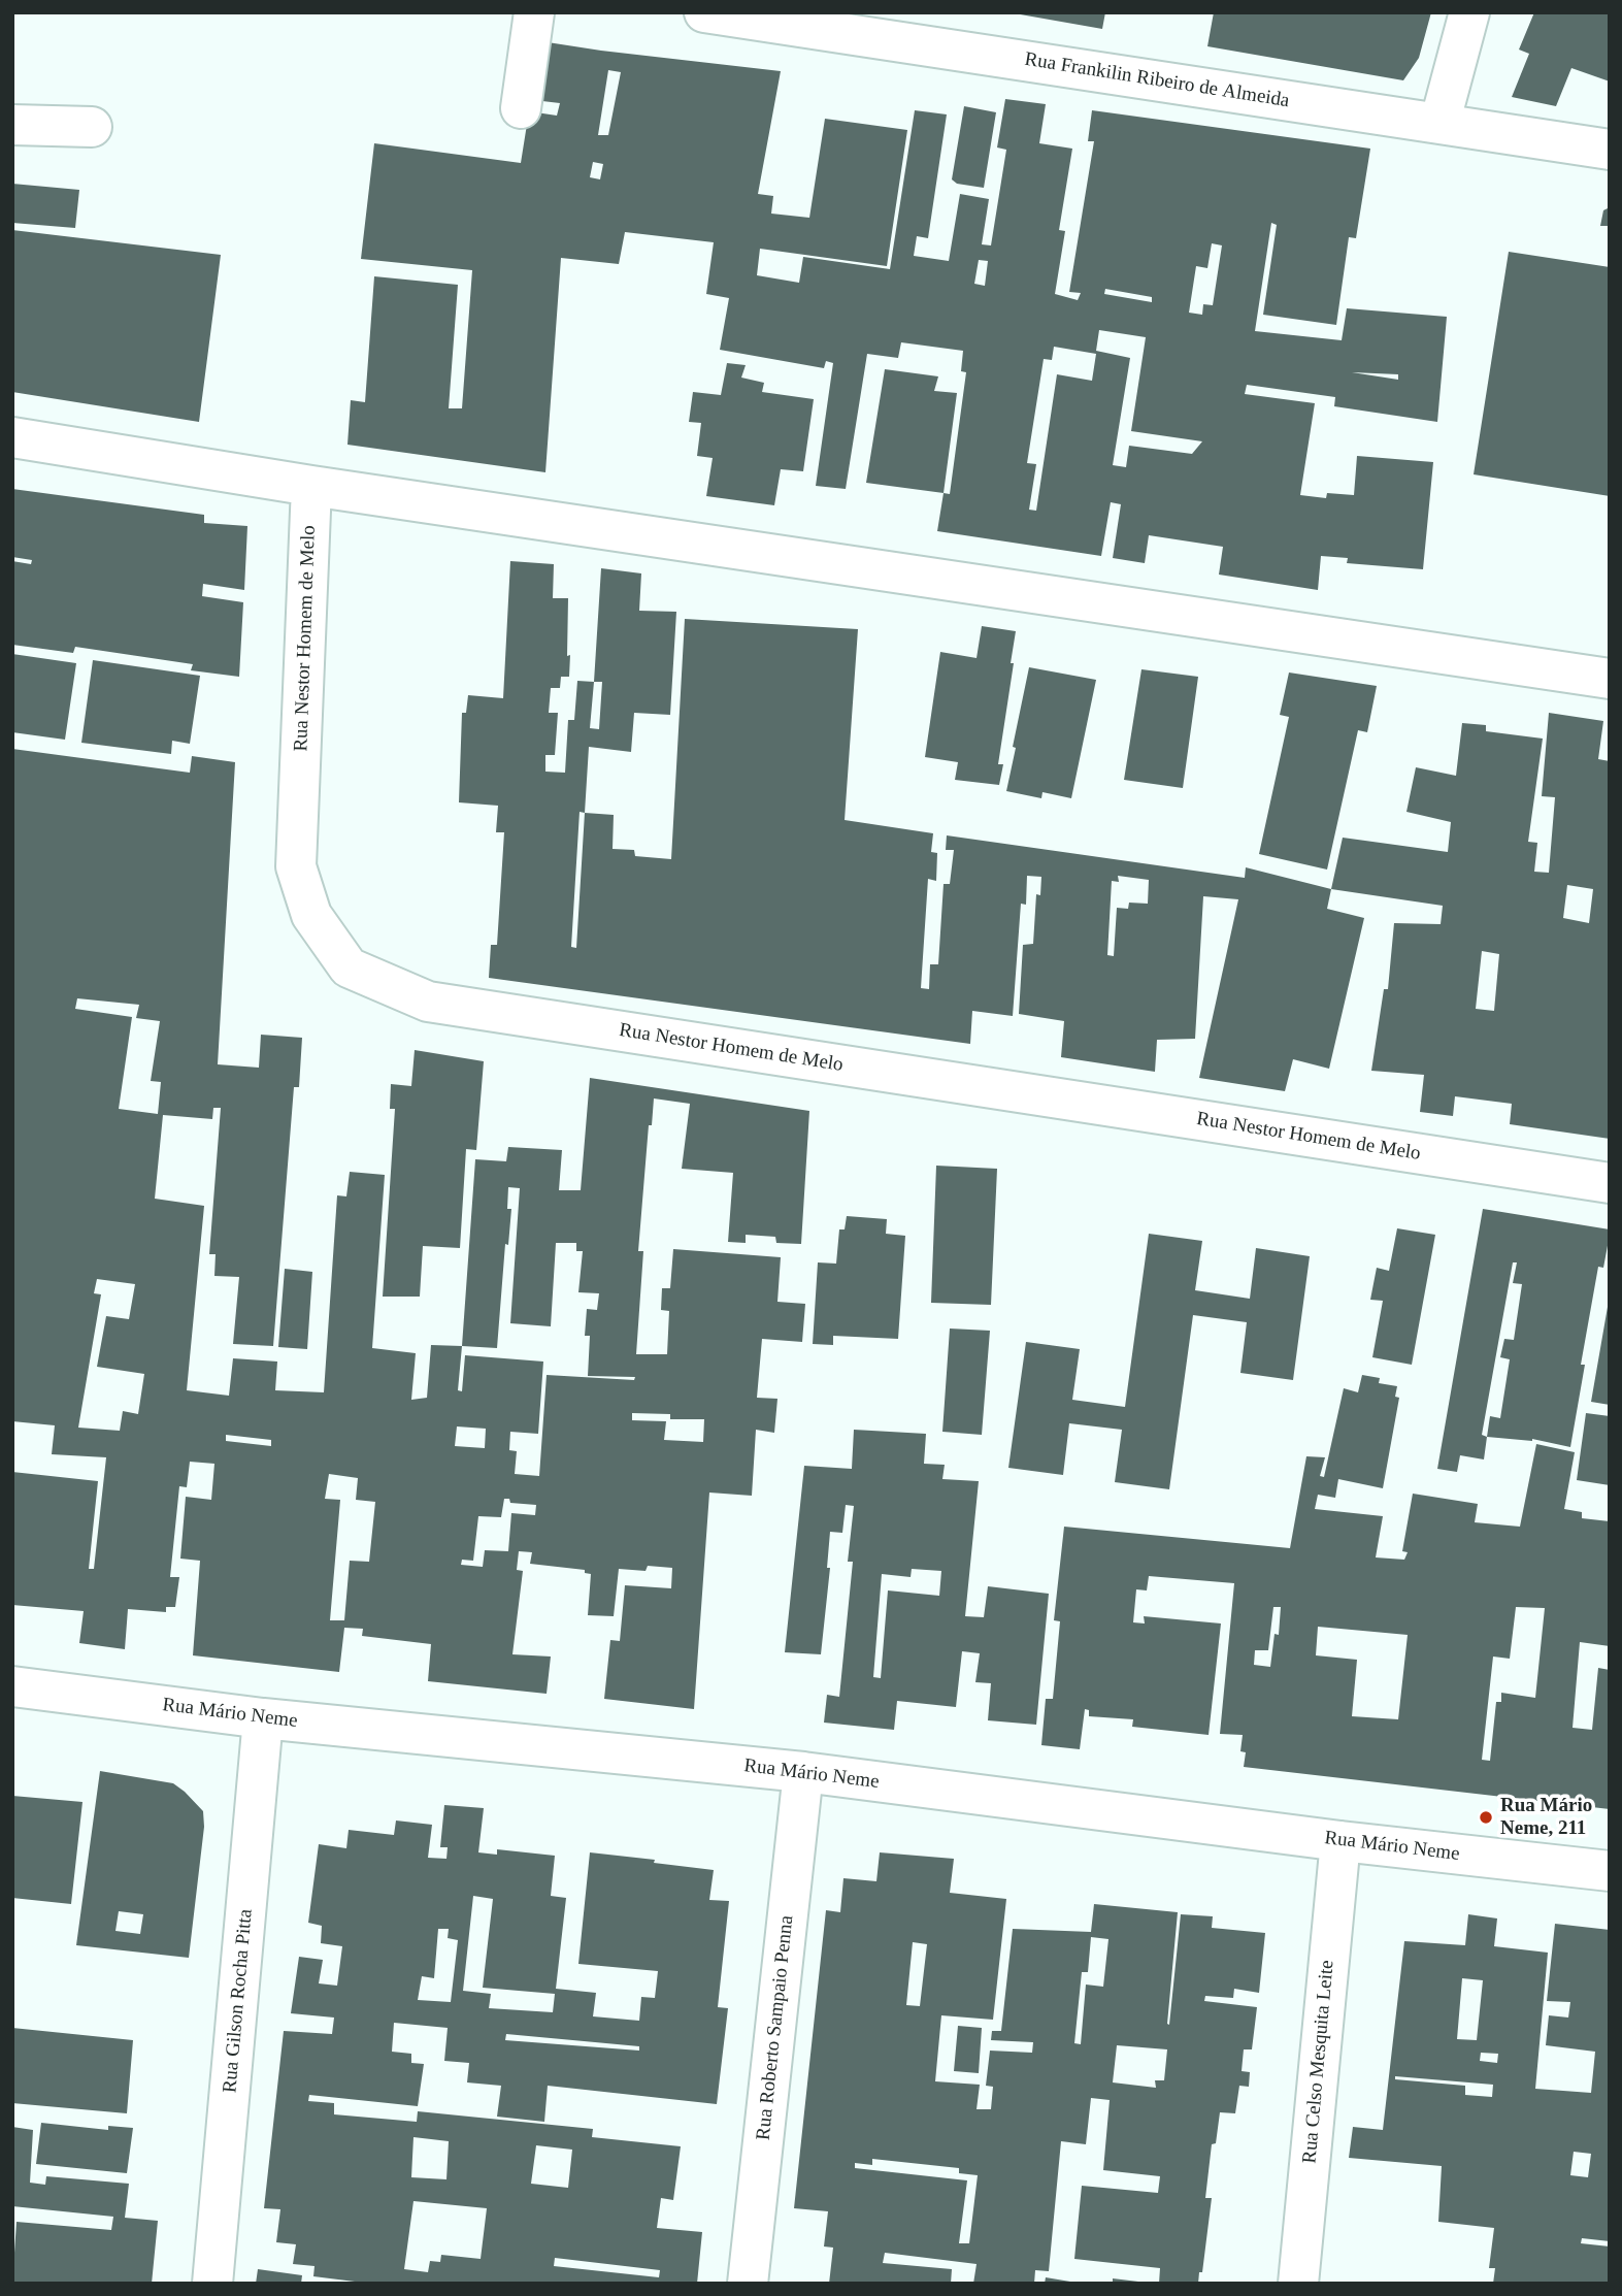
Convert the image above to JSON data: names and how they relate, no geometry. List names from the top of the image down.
{
  "streets": {
    "street": [
      "Rua Frankilin Ribeiro de Almeida",
      "Rua Nestor Homem de Melo",
      "Rua Mário Neme",
      "Rua Gilson Rocha Pitta",
      "Rua Roberto Sampaio Penna",
      "Rua Celso Mesquita Leite"
    ]
  },
  "crossings": [
    ["Rua Mário Neme", "Rua Gilson Rocha Pitta"],
    ["Rua Mário Neme", "Rua Roberto Sampaio Penna"],
    ["Rua Mário Neme", "Rua Celso Mesquita Leite"]
  ],
  "places": ["Rua Mário Neme, 211"]
}
